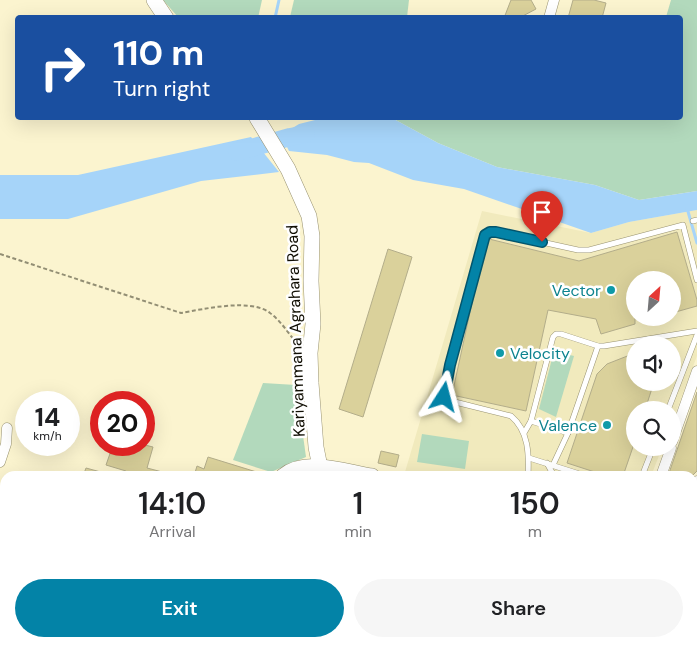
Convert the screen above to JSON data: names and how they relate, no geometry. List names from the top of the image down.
{
  "streets": {
    "street": ["Kariyammana Agrahara Road"]
  },
  "places": ["Vector", "Velocity", "Valence"],
  "north": "top right",
  "page": {
    "turn": ["110 m", "Turn right"],
    "speed": "14 km/h",
    "limit": "20",
    "eta": [
      "14:10",
      "Arrival",
      "1",
      "min",
      "150",
      "m"
    ],
    "buttons": ["Exit", "Share"]
  }
}
